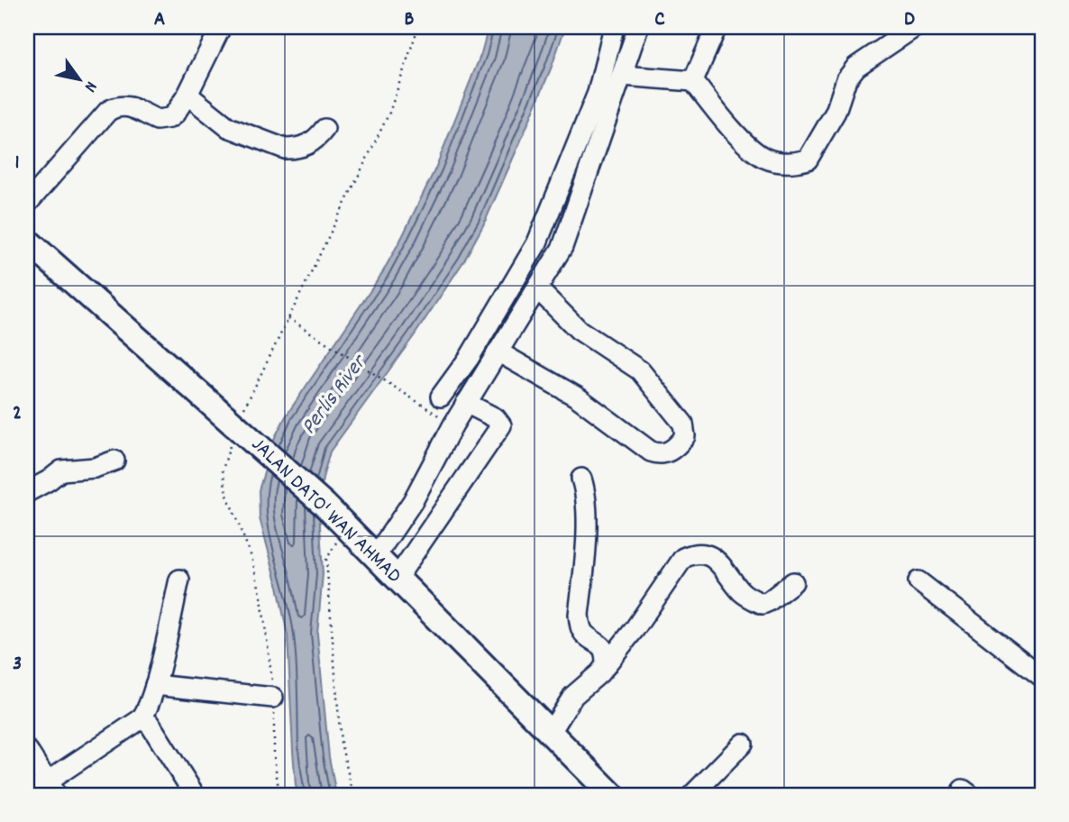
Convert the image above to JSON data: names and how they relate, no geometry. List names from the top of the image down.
{
  "streets": {
    "main road": ["JALAN DATO' WAN AHMAD"]
  },
  "water": ["Perlis River"],
  "north": "bottom right",
  "grid": {
    "columns": [
      "A",
      "B",
      "C",
      "D"
    ],
    "rows": ["1", "2", "3"]
  }
}
